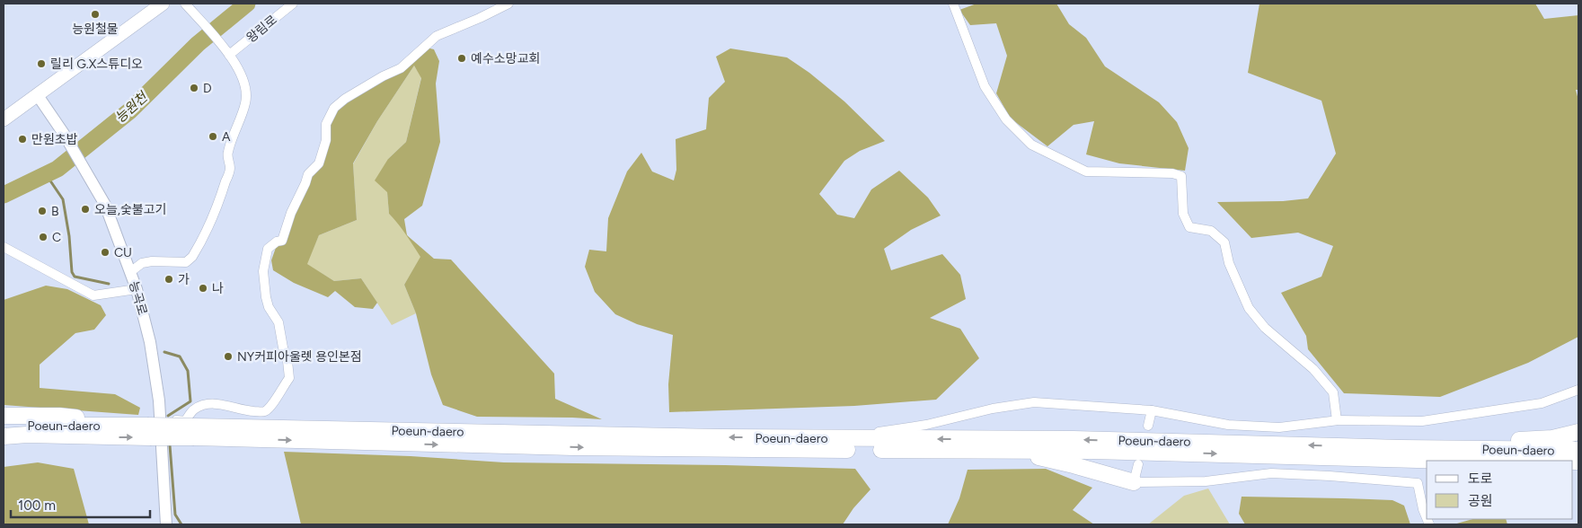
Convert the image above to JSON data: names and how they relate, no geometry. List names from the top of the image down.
{
  "streets": {
    "highway": ["Poeun-daero"],
    "street": ["왕림로", "능곡로"]
  },
  "crossings": [
    ["능곡로", "Poeun-daero"]
  ],
  "water": ["능원천"],
  "places": [
    "능원철물",
    "예수소망교회",
    "릴리 G.X스튜디오",
    "D",
    "A",
    "만원초밥",
    "오늘,숯불고기",
    "B",
    "C",
    "CU",
    "가",
    "나",
    "NY커피아울렛 용인본점"
  ],
  "legend": ["도로", "공원"],
  "scale_bar": "100 m"
}
